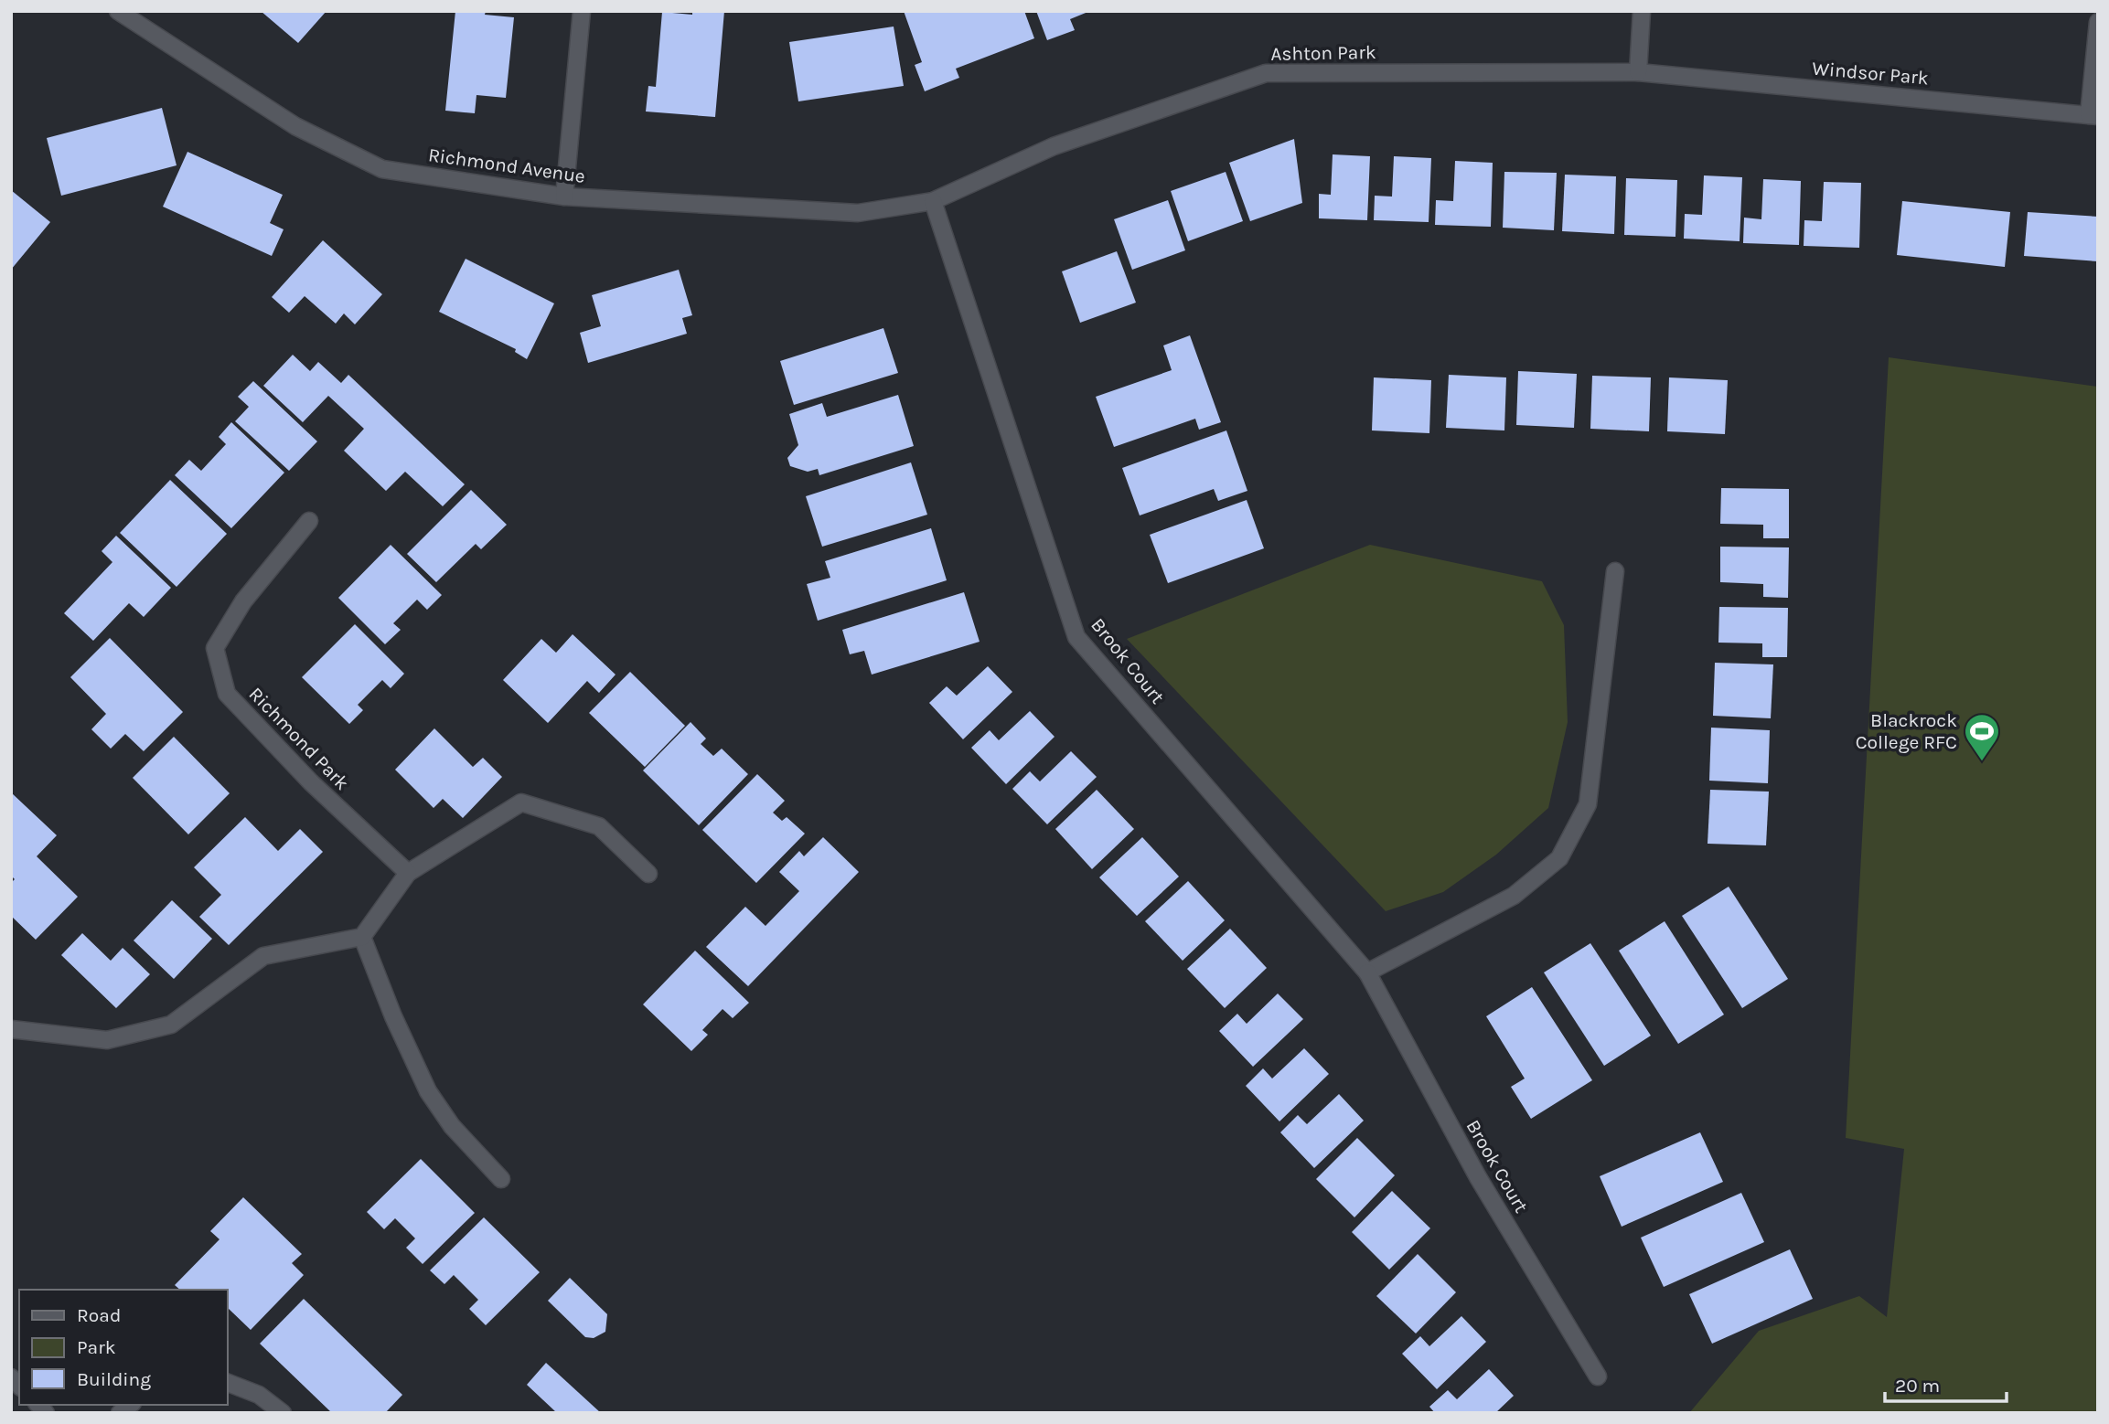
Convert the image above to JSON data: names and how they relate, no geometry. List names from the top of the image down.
{
  "streets": {
    "street": [
      "Ashton Park",
      "Windsor Park",
      "Richmond Avenue",
      "Brook Court",
      "Richmond Park"
    ]
  },
  "crossings": [
    ["Ashton Park", "Windsor Park"],
    ["Ashton Park", "Richmond Avenue"],
    ["Ashton Park", "Brook Court"],
    ["Richmond Avenue", "Brook Court"]
  ],
  "places": {
    "sports": ["Blackrock College RFC"]
  },
  "legend": ["Road", "Park", "Building"],
  "scale_bar": "20 m"
}
